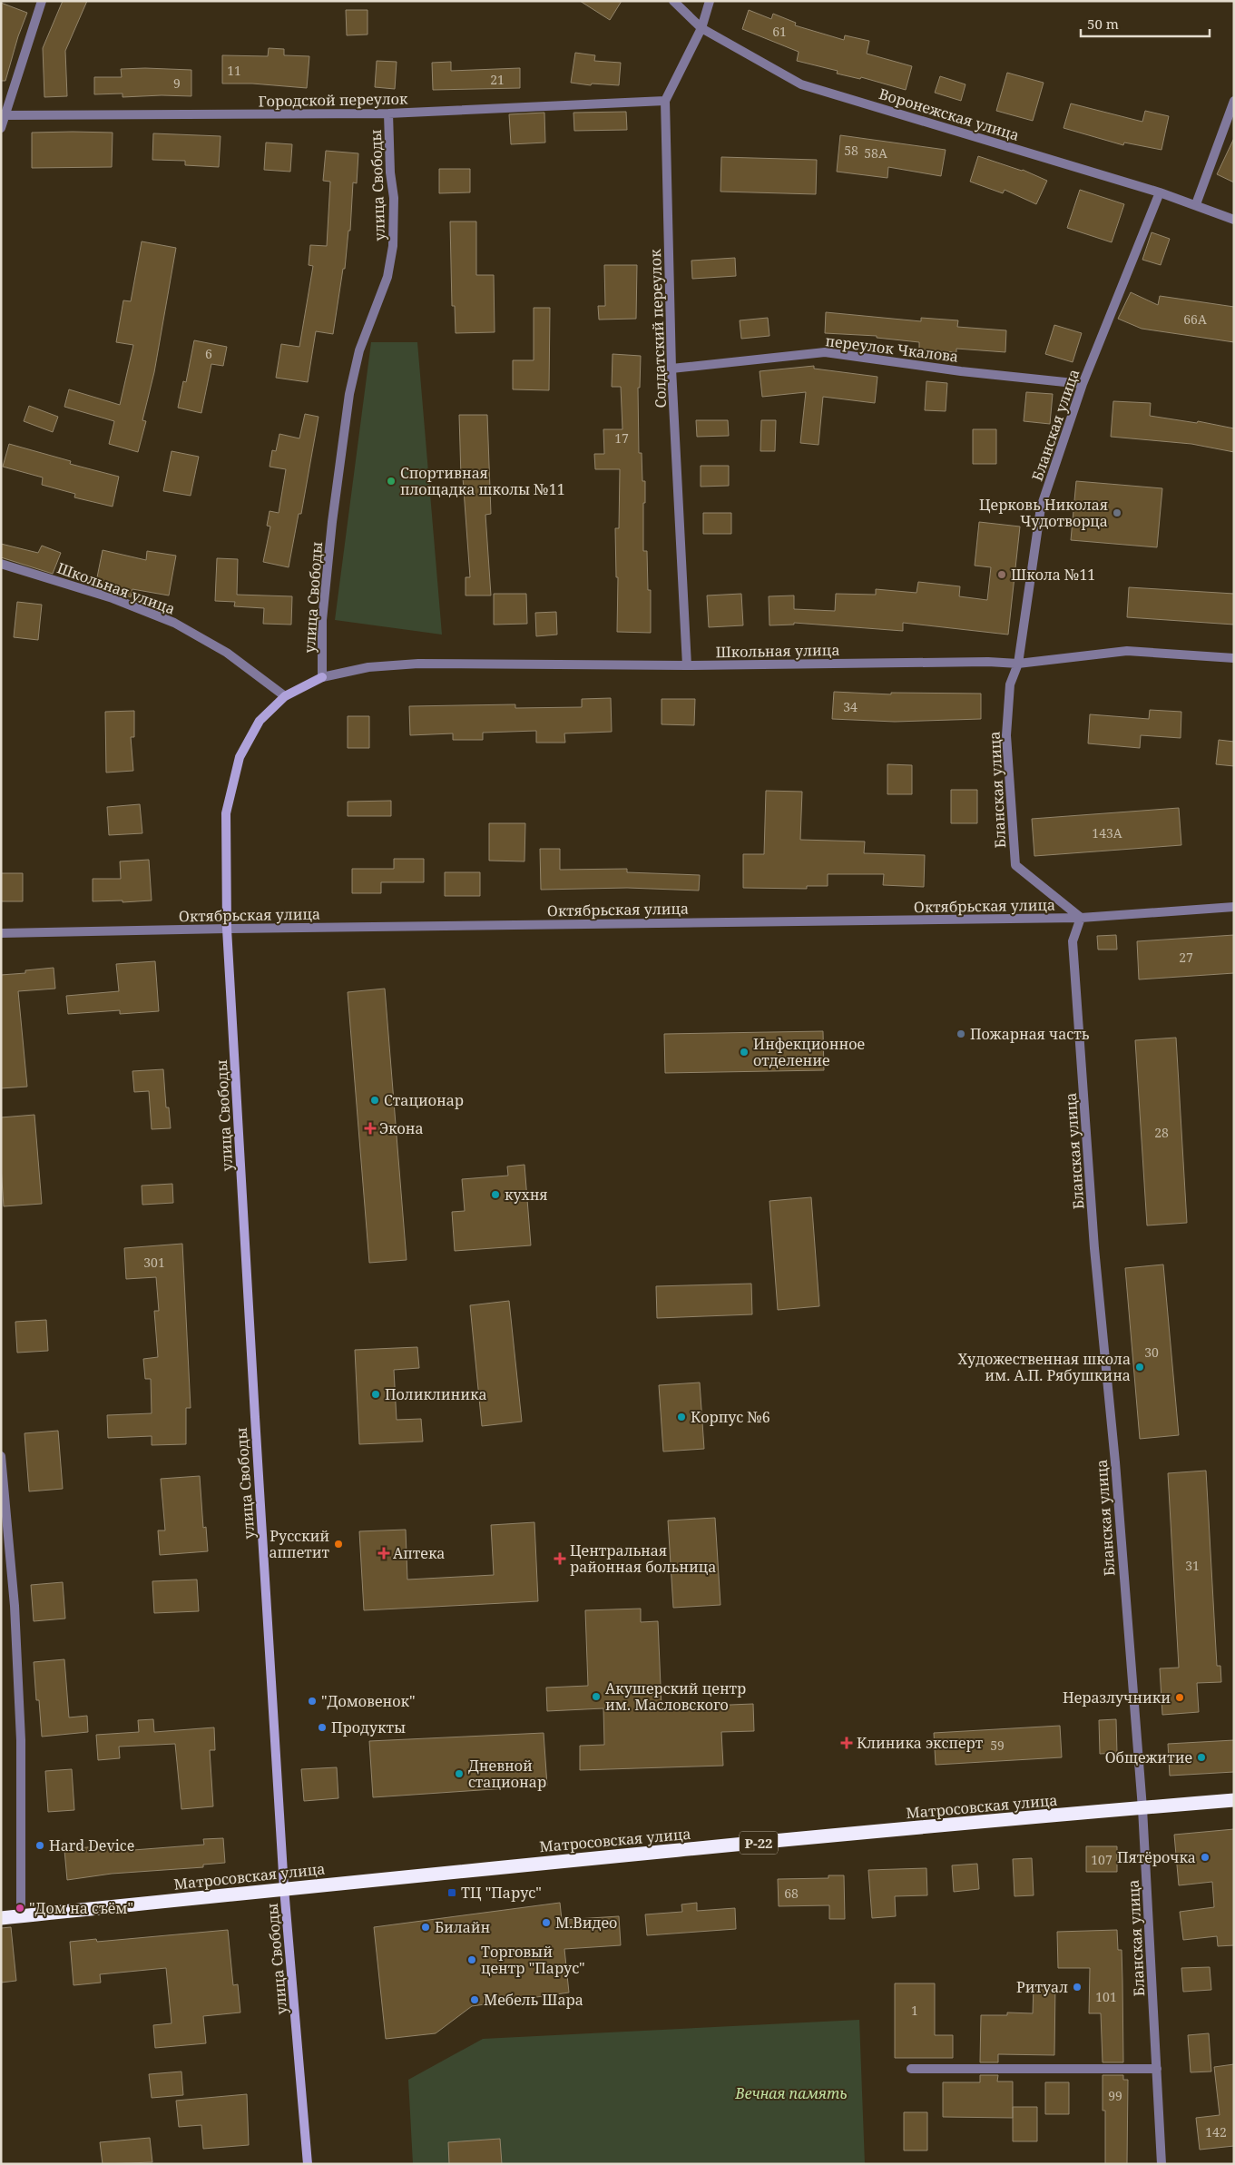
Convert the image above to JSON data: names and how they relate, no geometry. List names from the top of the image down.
{
  "streets": {
    "highway": ["Матросовская улица", "Р-22"],
    "street": [
      "Городской переулок",
      "Воронежская улица",
      "улица Свободы",
      "Солдатский переулок",
      "переулок Чкалова",
      "Бланская улица",
      "Школьная улица",
      "Октябрьская улица"
    ]
  },
  "crossings": [
    ["Городской переулок", "улица Свободы"],
    ["Городской переулок", "Солдатский переулок"],
    ["Воронежская улица", "Солдатский переулок"],
    ["Воронежская улица", "Бланская улица"],
    ["улица Свободы", "Школьная улица"],
    ["улица Свободы", "Октябрьская улица"],
    ["улица Свободы", "Матросовская улица"],
    ["Солдатский переулок", "переулок Чкалова"],
    ["Солдатский переулок", "Школьная улица"],
    ["переулок Чкалова", "Бланская улица"],
    ["Бланская улица", "Школьная улица"],
    ["Бланская улица", "Октябрьская улица"],
    ["Бланская улица", "Матросовская улица"]
  ],
  "parks": ["Вечная память"],
  "places": {
    "other": [
      "Спортивная площадка школы №11",
      "Церковь Николая Чудотворца",
      "Школа №11",
      "Пожарная часть",
      "Инфекционное отделение",
      "Стационар",
      "кухня",
      "Художественная школа им. А.П. Рябушкина",
      "Поликлиника",
      "Корпус №6",
      "Русский аппетит",
      "Акушерский центр им. Масловского",
      "Неразлучники",
      "\"Домовенок\"",
      "Продукты",
      "Общежитие",
      "Дневной стационар",
      "Hard Device",
      "Пятёрочка",
      "\"Дом на съём\"",
      "М.Видео",
      "Билайн",
      "Торговый центр \"Парус\"",
      "Ритуал",
      "Мебель Шара"
    ],
    "health": [
      "Экона",
      "Аптека",
      "Центральная районная больница",
      "Клиника эксперт"
    ],
    "transit": ["ТЦ \"Парус\""]
  },
  "house_numbers": [
    "61",
    "11",
    "21",
    "9",
    "58",
    "58А",
    "66А",
    "6",
    "17",
    "34",
    "143А",
    "27",
    "28",
    "301",
    "30",
    "31",
    "59",
    "107",
    "68",
    "101",
    "1",
    "99",
    "142"
  ],
  "scale_bar": "50 m"
}
